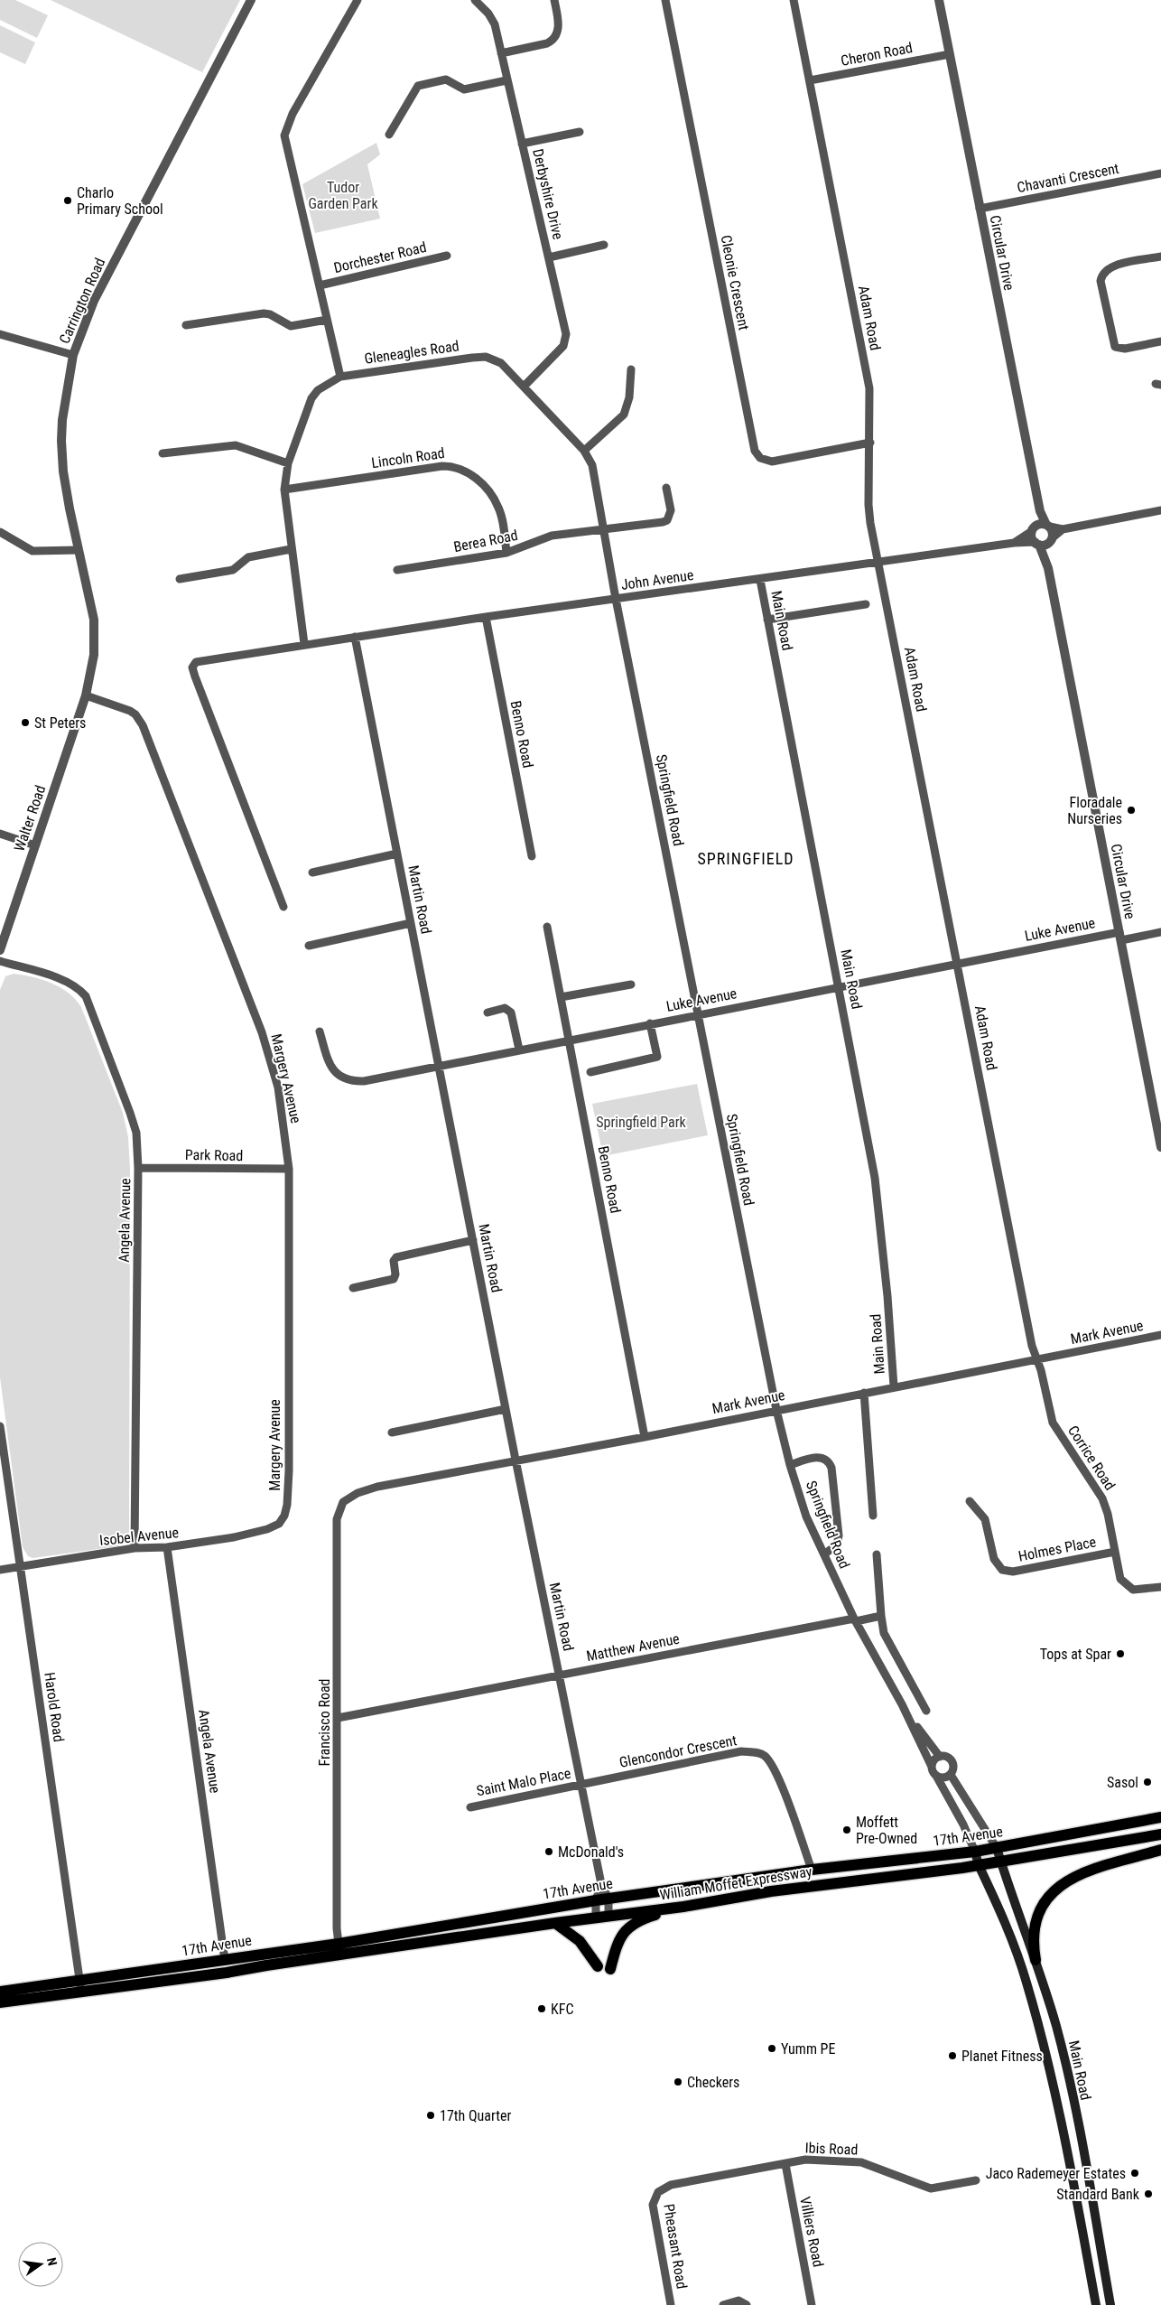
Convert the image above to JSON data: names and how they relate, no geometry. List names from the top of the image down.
{
  "streets": {
    "main road": ["Main Road", "17th Avenue", "William Moffet Expressway"],
    "street": [
      "Cheron Road",
      "Chavanti Crescent",
      "Derbyshire Drive",
      "Circular Drive",
      "Dorchester Road",
      "Cleonie Crescent",
      "Carrington Road",
      "Adam Road",
      "Gleneagles Road",
      "Lincoln Road",
      "Berea Road",
      "John Avenue",
      "Benno Road",
      "Springfield Road",
      "Walter Road",
      "Martin Road",
      "Luke Avenue",
      "Margery Avenue",
      "Park Road",
      "Angela Avenue",
      "Mark Avenue",
      "Corrice Road",
      "Isobel Avenue",
      "Holmes Place",
      "Matthew Avenue",
      "Harold Road",
      "Francisco Road",
      "Glencondor Crescent",
      "Saint Malo Place",
      "Ibis Road",
      "Villiers Road",
      "Pheasant Road"
    ]
  },
  "crossings": [
    ["Cheron Road", "Circular Drive"],
    ["Cheron Road", "Adam Road"],
    ["Chavanti Crescent", "Circular Drive"],
    ["Derbyshire Drive", "Gleneagles Road"],
    ["Circular Drive", "John Avenue"],
    ["Circular Drive", "Luke Avenue"],
    ["Cleonie Crescent", "Adam Road"],
    ["Carrington Road", "Walter Road"],
    ["Carrington Road", "Margery Avenue"],
    ["Adam Road", "John Avenue"],
    ["Adam Road", "Luke Avenue"],
    ["Adam Road", "Mark Avenue"],
    ["Adam Road", "Corrice Road"],
    ["Gleneagles Road", "Lincoln Road"],
    ["Gleneagles Road", "Berea Road"],
    ["Gleneagles Road", "John Avenue"],
    ["Gleneagles Road", "Springfield Road"],
    ["Lincoln Road", "Berea Road"],
    ["John Avenue", "Main Road"],
    ["John Avenue", "Benno Road"],
    ["John Avenue", "Springfield Road"],
    ["John Avenue", "Martin Road"],
    ["Main Road", "Luke Avenue"],
    ["Main Road", "Mark Avenue"],
    ["Main Road", "17th Avenue"],
    ["Main Road", "William Moffet Expressway"],
    ["Benno Road", "Luke Avenue"],
    ["Benno Road", "Mark Avenue"],
    ["Springfield Road", "Luke Avenue"],
    ["Springfield Road", "Mark Avenue"],
    ["Springfield Road", "Matthew Avenue"],
    ["Walter Road", "Margery Avenue"],
    ["Martin Road", "Luke Avenue"],
    ["Martin Road", "Mark Avenue"],
    ["Martin Road", "Matthew Avenue"],
    ["Martin Road", "Glencondor Crescent"],
    ["Martin Road", "Saint Malo Place"],
    ["Martin Road", "17th Avenue"],
    ["Martin Road", "William Moffet Expressway"],
    ["Margery Avenue", "Park Road"],
    ["Margery Avenue", "Isobel Avenue"],
    ["Park Road", "Angela Avenue"],
    ["Angela Avenue", "Isobel Avenue"],
    ["Angela Avenue", "17th Avenue"],
    ["Mark Avenue", "Corrice Road"],
    ["Mark Avenue", "Francisco Road"],
    ["Corrice Road", "Holmes Place"],
    ["Isobel Avenue", "Harold Road"],
    ["Matthew Avenue", "Francisco Road"],
    ["Harold Road", "17th Avenue"],
    ["Francisco Road", "17th Avenue"],
    ["Glencondor Crescent", "Saint Malo Place"],
    ["Glencondor Crescent", "17th Avenue"],
    ["17th Avenue", "William Moffet Expressway"],
    ["Ibis Road", "Villiers Road"],
    ["Ibis Road", "Pheasant Road"]
  ],
  "districts": ["SPRINGFIELD"],
  "parks": ["Tudor Garden Park", "Springfield Park"],
  "places": [
    "Charlo Primary School",
    "St Peters",
    "Floradale Nurseries",
    "Tops at Spar",
    "Sasol",
    "Moffett Pre-Owned",
    "McDonald's",
    "KFC",
    "Yumm PE",
    "Planet Fitness",
    "Checkers",
    "17th Quarter",
    "Jaco Rademeyer Estates",
    "Standard Bank"
  ],
  "north": "right"
}
